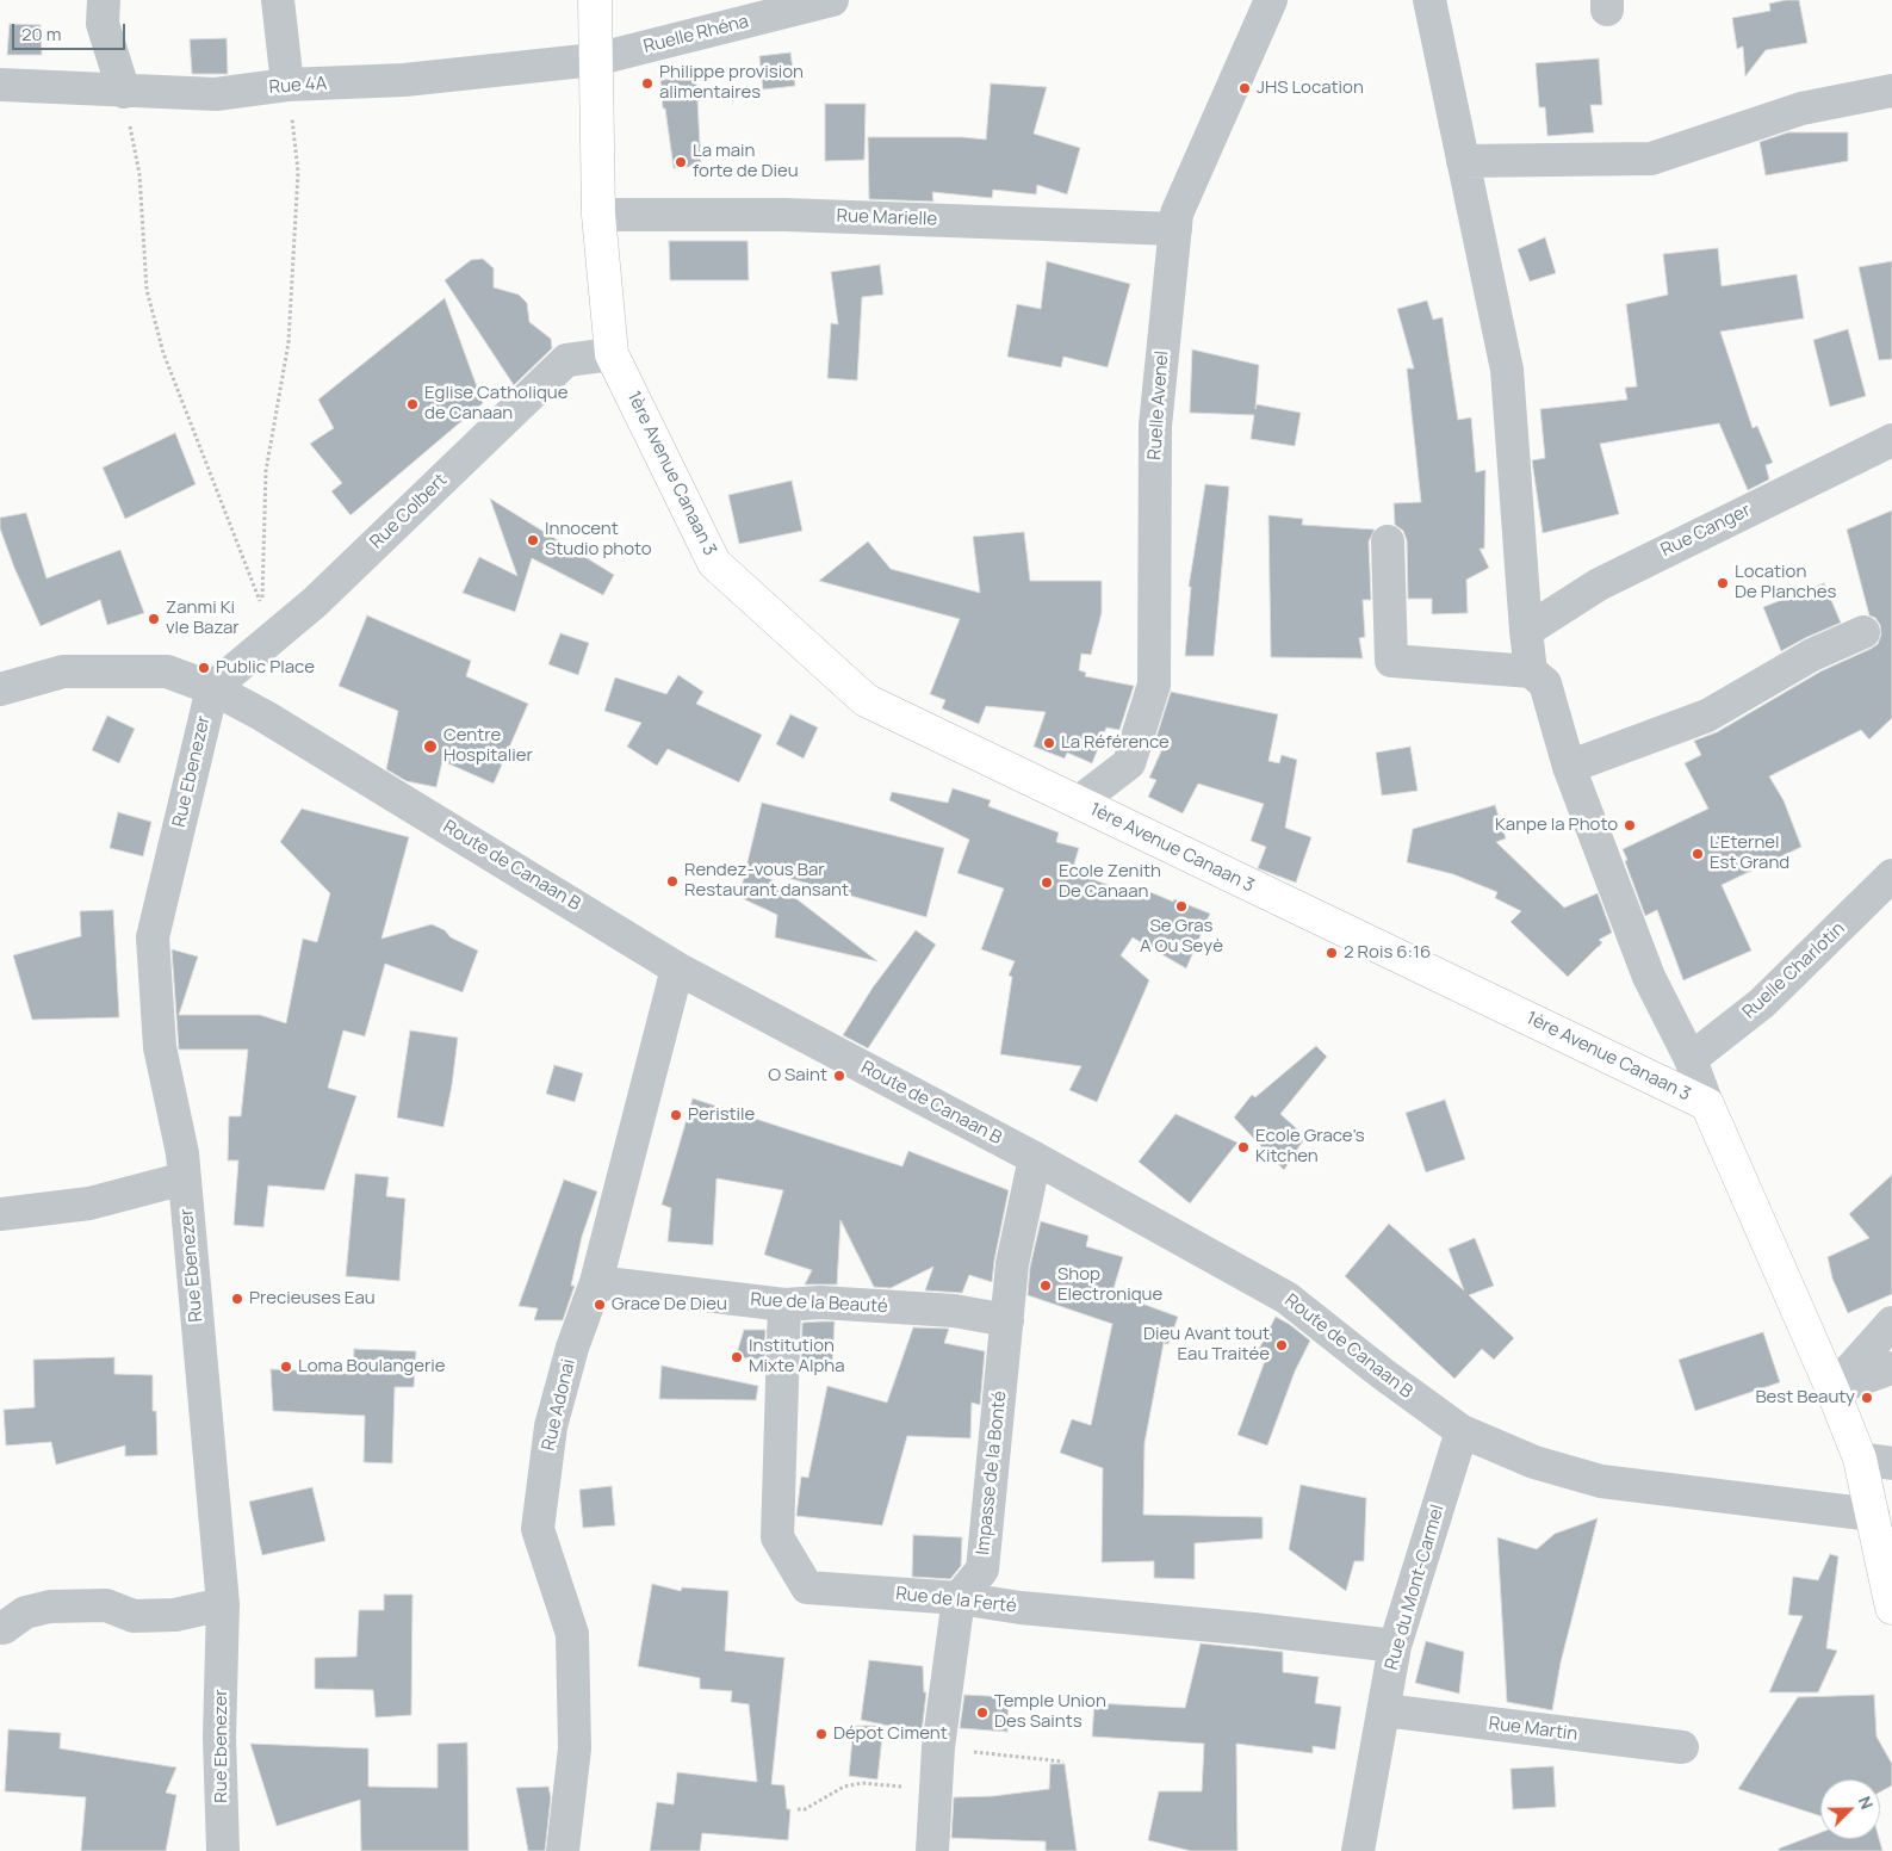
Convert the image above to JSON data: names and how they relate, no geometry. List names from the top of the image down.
{
  "streets": {
    "main road": ["1ère Avenue Canaan 3"],
    "street": [
      "Ruelle Rhéna",
      "Rue 4A",
      "Rue Marielle",
      "Ruelle Avenel",
      "Rue Colbert",
      "Rue Canger",
      "Rue Ebenezer",
      "Route de Canaan B",
      "Ruelle Charlotin",
      "Rue de la Beauté",
      "Rue Adonai",
      "Impasse de la Bonté",
      "Rue du Mont-Carmel",
      "Rue de la Ferté",
      "Rue Martin"
    ]
  },
  "crossings": [
    ["Ruelle Rhéna", "Rue 4A"],
    ["Ruelle Rhéna", "1ère Avenue Canaan 3"],
    ["Rue 4A", "1ère Avenue Canaan 3"],
    ["Rue Marielle", "Ruelle Avenel"],
    ["Rue Marielle", "1ère Avenue Canaan 3"],
    ["Ruelle Avenel", "1ère Avenue Canaan 3"],
    ["1ère Avenue Canaan 3", "Rue Colbert"],
    ["1ère Avenue Canaan 3", "Route de Canaan B"],
    ["Rue Colbert", "Rue Ebenezer"],
    ["Rue Colbert", "Route de Canaan B"],
    ["Rue Ebenezer", "Route de Canaan B"],
    ["Route de Canaan B", "Rue Adonai"],
    ["Route de Canaan B", "Impasse de la Bonté"],
    ["Route de Canaan B", "Rue du Mont-Carmel"],
    ["Rue de la Beauté", "Rue Adonai"],
    ["Rue de la Beauté", "Impasse de la Bonté"],
    ["Rue de la Beauté", "Rue de la Ferté"],
    ["Impasse de la Bonté", "Rue de la Ferté"],
    ["Rue du Mont-Carmel", "Rue de la Ferté"],
    ["Rue du Mont-Carmel", "Rue Martin"]
  ],
  "places": [
    "Philippe provision alimentaires",
    "JHS Location",
    "La main forte de Dieu",
    "Eglise Catholique de Canaan",
    "Innocent Studio photo",
    "Location De Planches",
    "Zanmi Ki vle Bazar",
    "Public Place",
    "La Référence",
    "Centre Hospitalier",
    "Kanpe la Photo",
    "L'Eternel Est Grand",
    "Rendez-vous Bar Restaurant dansant",
    "Ecole Zenith De Canaan",
    "Se Gras A Ou Seyè",
    "2 Rois 6:16",
    "O Saint",
    "Peristile",
    "Ecole Grace's Kitchen",
    "Shop Electronique",
    "Precieuses Eau",
    "Grace De Dieu",
    "Dieu Avant tout Eau Traitée",
    "Institution Mixte Alpha",
    "Loma Boulangerie",
    "Best Beauty",
    "Temple Union Des Saints",
    "Dépot Ciment"
  ],
  "scale_bar": "20 m",
  "north": "top right"
}
